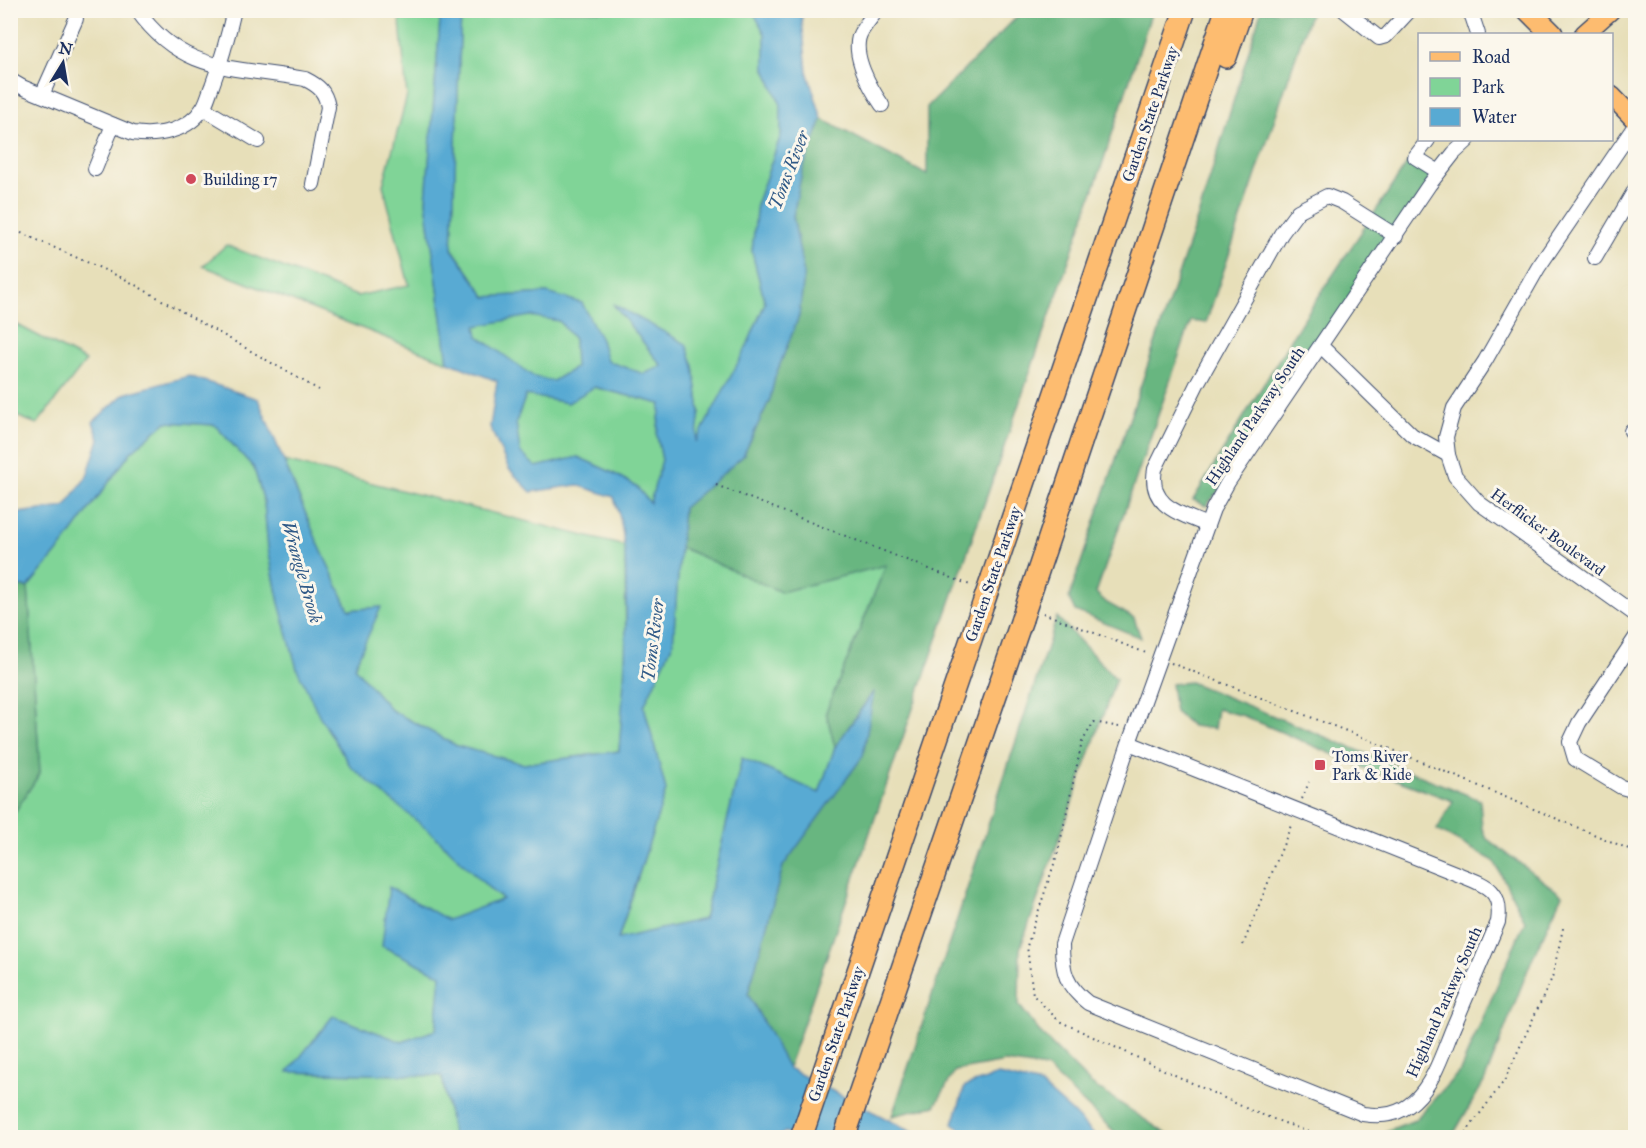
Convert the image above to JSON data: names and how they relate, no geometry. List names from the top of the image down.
{
  "streets": {
    "highway": ["Garden State Parkway"],
    "street": ["Highland Parkway South", "Herflicker Boulevard"]
  },
  "water": ["Toms River", "Wrangle Brook"],
  "places": {
    "other": ["Building 17"],
    "transit": ["Toms River Park & Ride"]
  },
  "legend": ["Road", "Park", "Water"],
  "north": "top"
}
